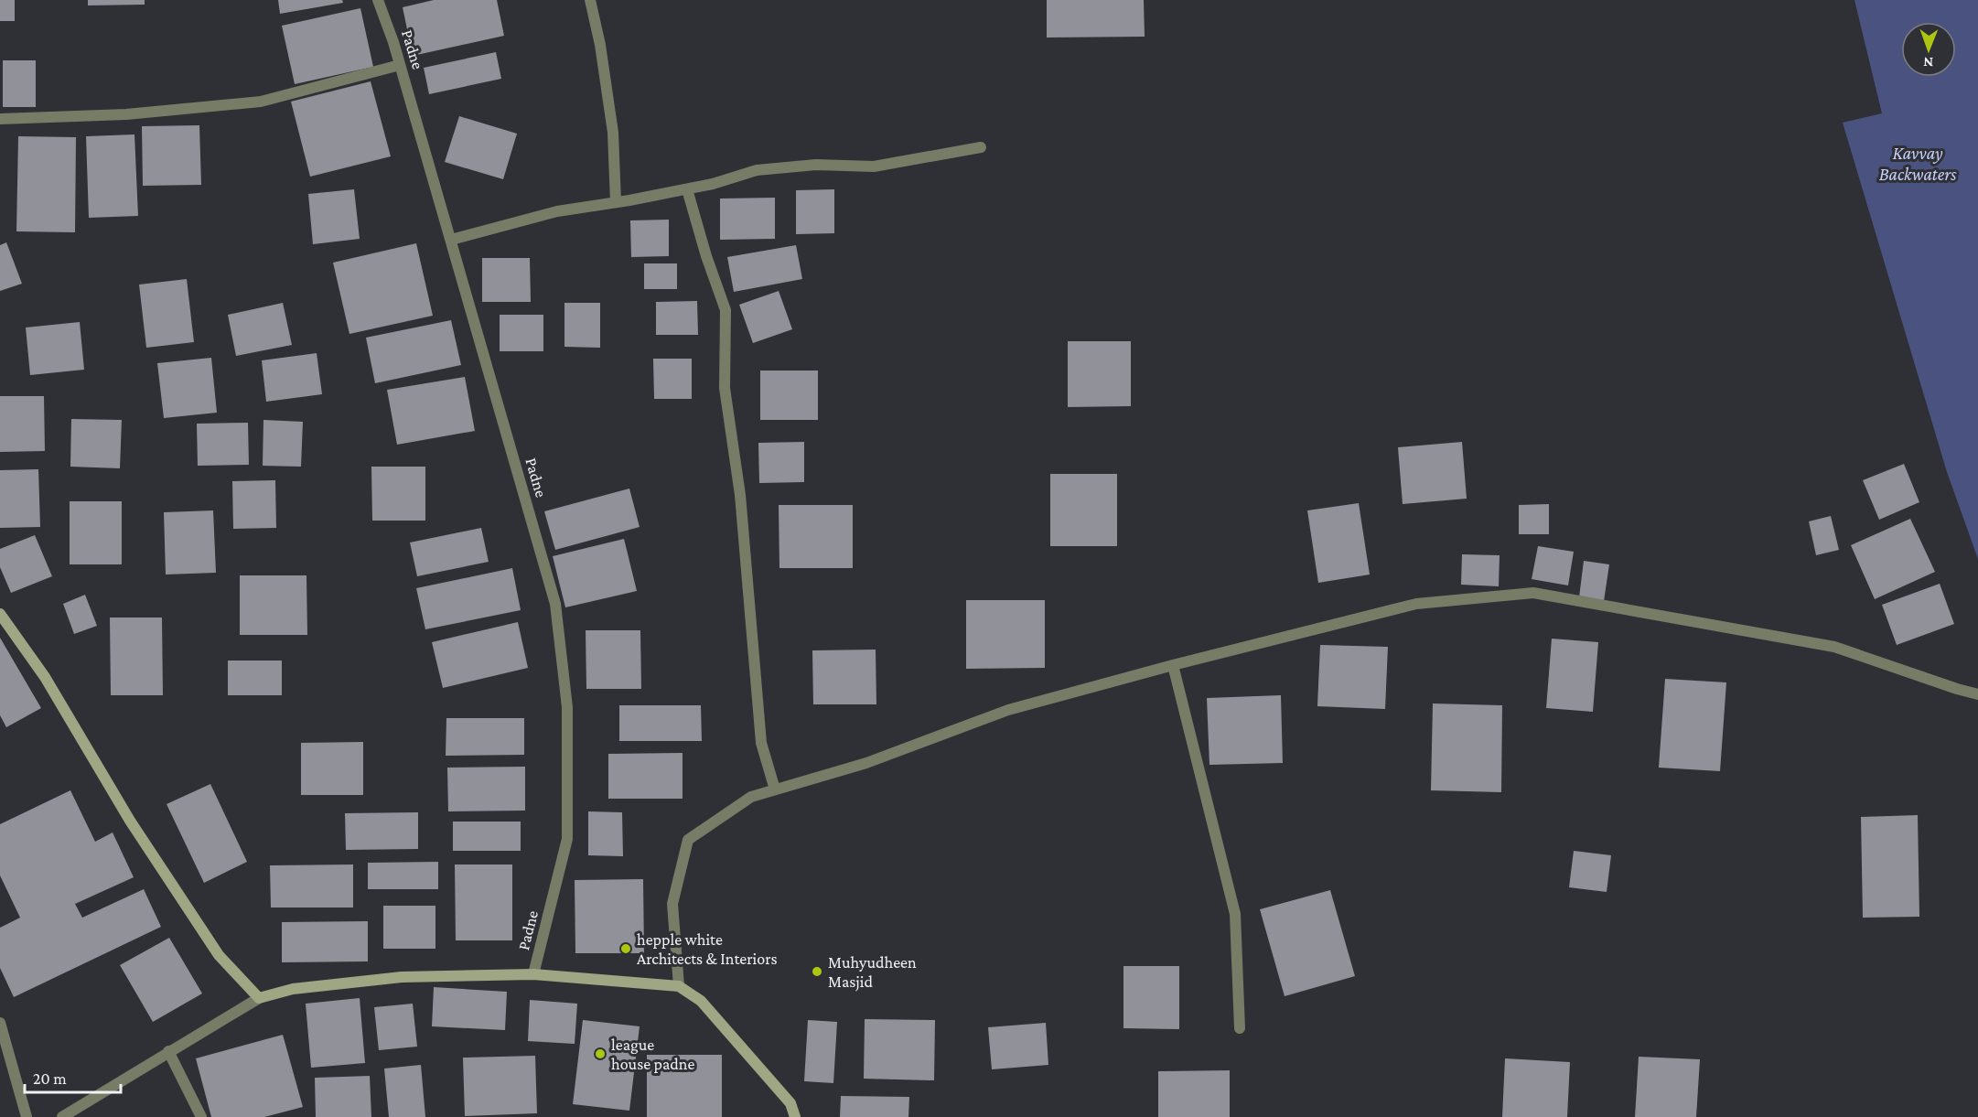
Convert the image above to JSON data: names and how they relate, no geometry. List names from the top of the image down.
{
  "streets": {
    "street": ["Padne"]
  },
  "water": ["Kavvay Backwaters"],
  "places": ["hepple white Architects & Interiors", "Muhyudheen Masjid", "league house padne"],
  "scale_bar": "20 m",
  "north": "bottom"
}
